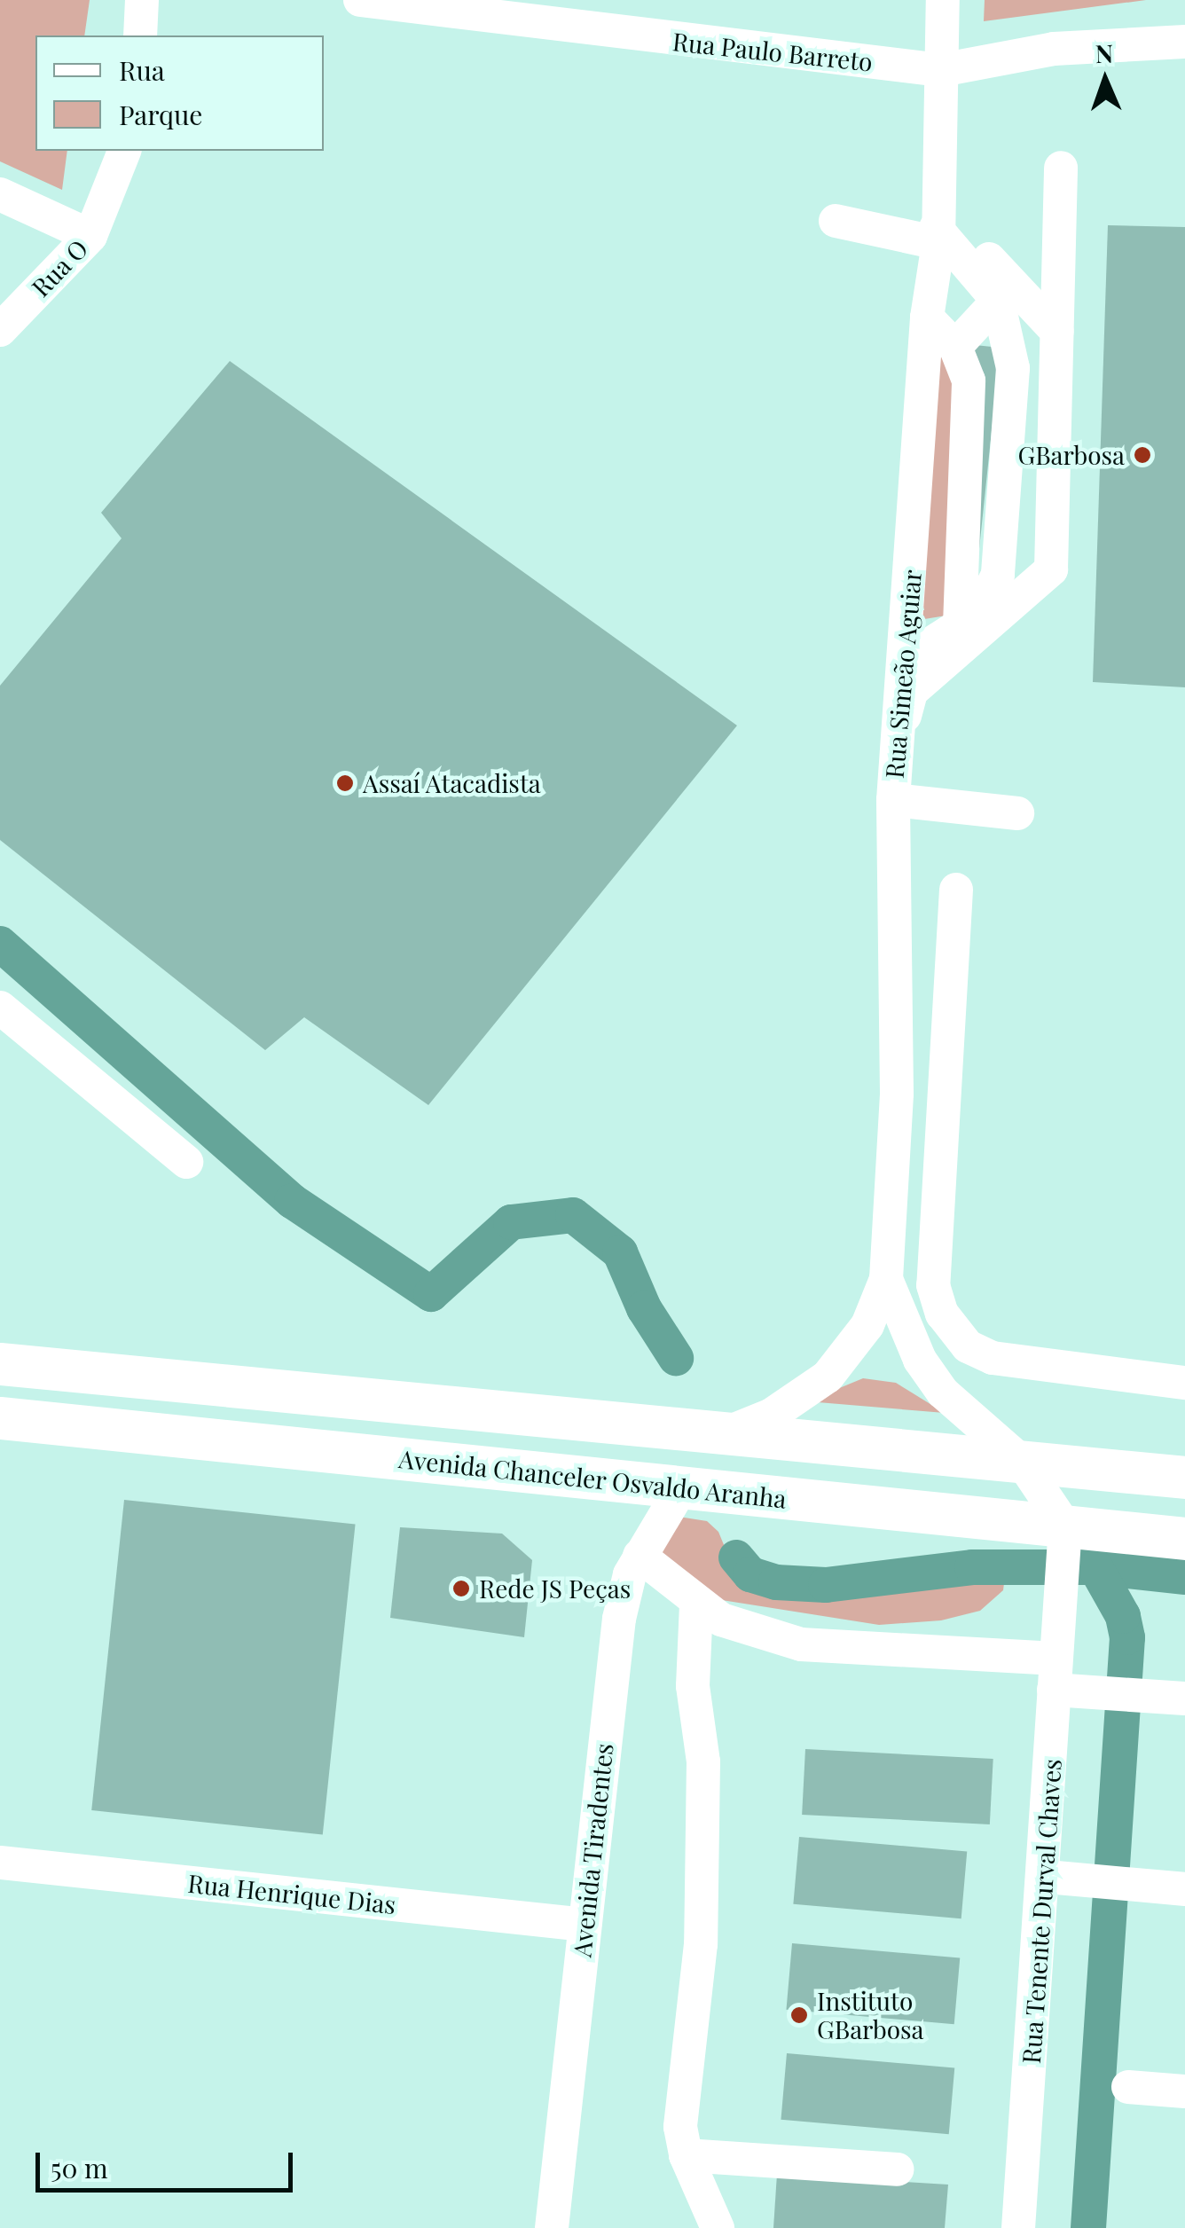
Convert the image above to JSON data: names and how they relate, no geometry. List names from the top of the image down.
{
  "streets": {
    "main road": ["Avenida Chanceler Osvaldo Aranha"],
    "street": [
      "Rua Paulo Barreto",
      "Rua O",
      "Rua Simeão Aguiar",
      "Avenida Tiradentes",
      "Rua Henrique Dias",
      "Rua Tenente Durval Chaves"
    ]
  },
  "crossings": [
    ["Rua Paulo Barreto", "Rua Simeão Aguiar"],
    ["Avenida Chanceler Osvaldo Aranha", "Avenida Tiradentes"],
    ["Avenida Chanceler Osvaldo Aranha", "Rua Tenente Durval Chaves"],
    ["Avenida Tiradentes", "Rua Henrique Dias"]
  ],
  "places": [
    "GBarbosa",
    "Assaí Atacadista",
    "Rede JS Peças",
    "Instituto GBarbosa"
  ],
  "legend": ["Rua", "Parque"],
  "scale_bar": "50 m",
  "north": "top"
}
